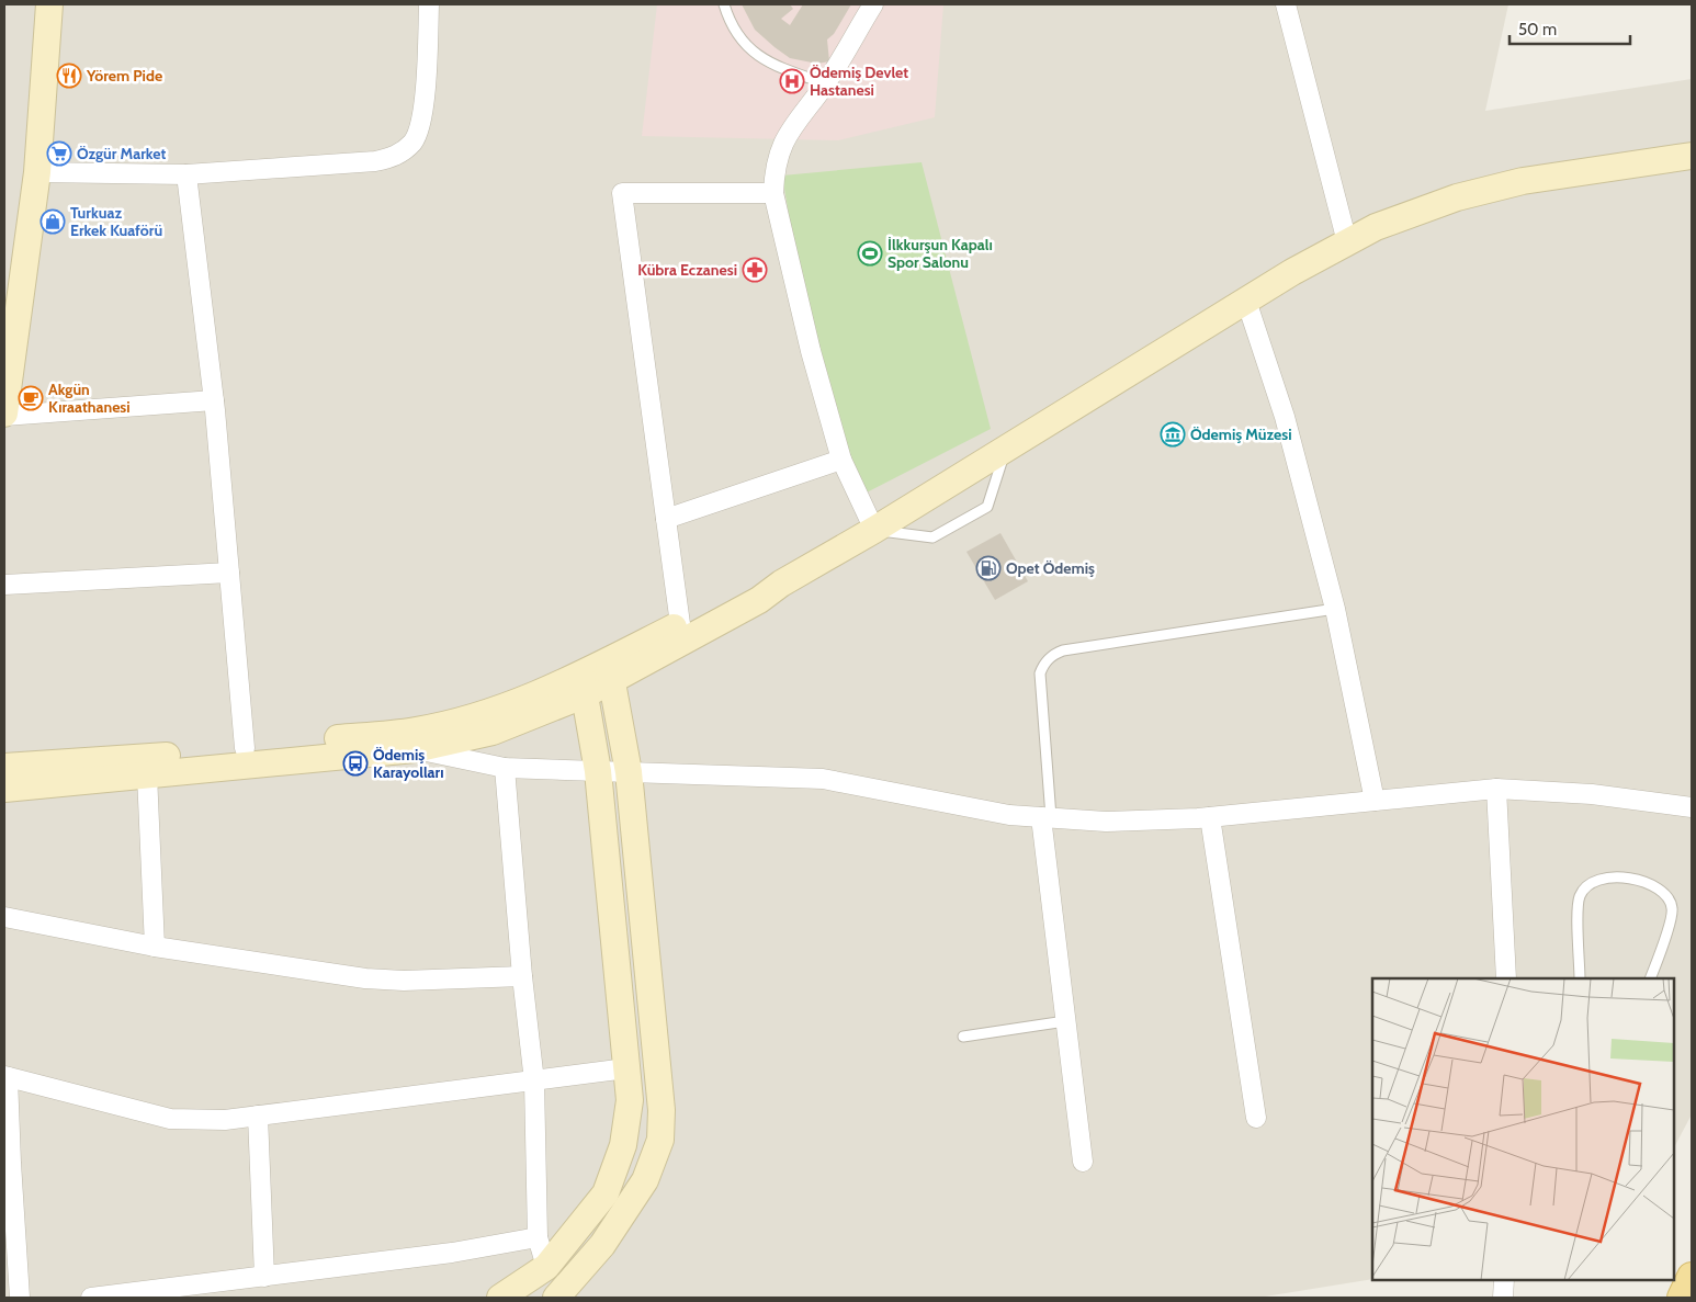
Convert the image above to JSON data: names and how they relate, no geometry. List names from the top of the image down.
{
  "places": {
    "restaurant": ["Yörem Pide"],
    "hospital": ["Ödemiş Devlet Hastanesi"],
    "supermarket": ["Özgür Market"],
    "shop": ["Turkuaz Erkek Kuaförü"],
    "sports": ["İlkkurşun Kapalı Spor Salonu"],
    "pharmacy": ["Kübra Eczanesi"],
    "cafe": ["Akgün Kıraathanesi"],
    "museum": ["Ödemiş Müzesi"],
    "fuel station": ["Opet Ödemiş"],
    "bus stop": ["Ödemiş Karayolları"]
  },
  "scale_bar": "50 m"
}
